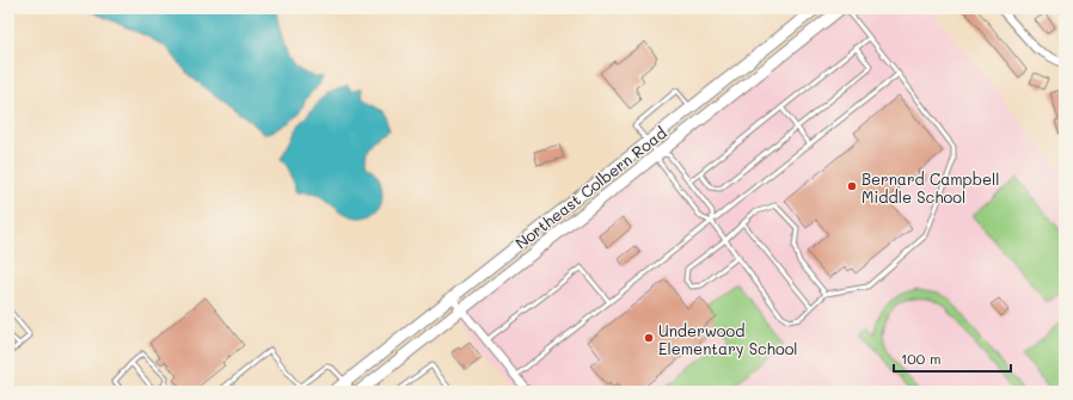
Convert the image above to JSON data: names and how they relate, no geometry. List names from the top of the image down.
{
  "streets": {
    "main road": ["Northeast Colbern Road"]
  },
  "places": ["Bernard Campbell Middle School", "Underwood Elementary School"],
  "scale_bar": "100 m"
}
